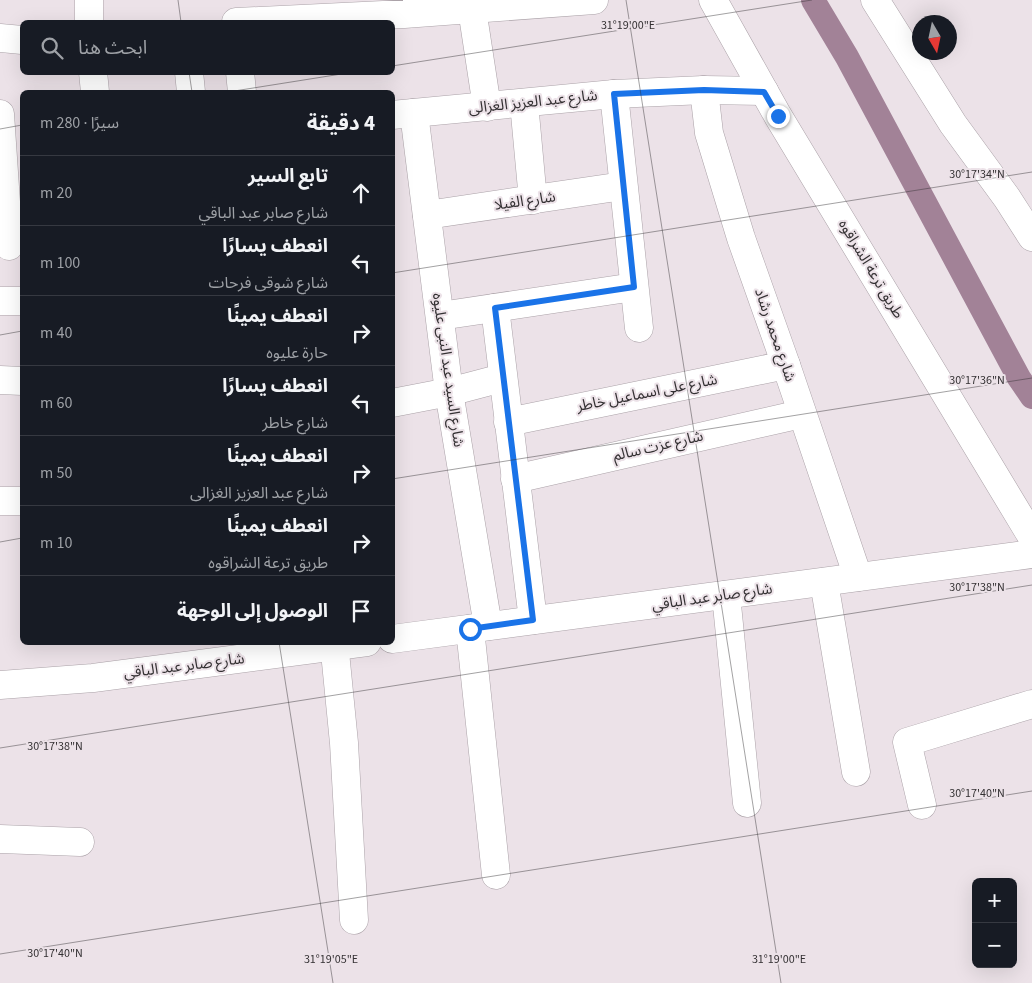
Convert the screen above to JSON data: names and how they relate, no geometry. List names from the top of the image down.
{
  "streets": {
    "street": [
      "شارع عبد العزيز الغزالى",
      "شارع الفيلا",
      "طريق ترعة الشراقوه",
      "شارع محمد رشاد",
      "شارع السيد عبد النبى عليوه",
      "شارع على اسماعيل خاطر",
      "شارع عزت سالم",
      "شارع صابر عبد الباقي"
    ]
  },
  "crossings": [
    ["شارع عبد العزيز الغزالى", "طريق ترعة الشراقوه"],
    ["شارع عبد العزيز الغزالى", "شارع محمد رشاد"],
    ["شارع عبد العزيز الغزالى", "شارع السيد عبد النبى عليوه"],
    ["شارع الفيلا", "شارع السيد عبد النبى عليوه"],
    ["شارع محمد رشاد", "شارع على اسماعيل خاطر"],
    ["شارع محمد رشاد", "شارع عزت سالم"],
    ["شارع محمد رشاد", "شارع صابر عبد الباقي"],
    ["شارع السيد عبد النبى عليوه", "شارع صابر عبد الباقي"]
  ],
  "north": "bottom",
  "page": {
    "search": "ابحث هنا",
    "heading": ["4 دقيقة", "سيرًا · 280 m"],
    "list": [
      ["تابع السير", "شارع صابر عبد الباقي", "20 m"],
      ["انعطف يسارًا", "شارع شوقى فرحات", "100 m"],
      ["انعطف يمينًا", "حارة عليوه", "40 m"],
      ["انعطف يسارًا", "شارع خاطر", "60 m"],
      ["انعطف يمينًا", "شارع عبد العزيز الغزالى", "50 m"],
      ["انعطف يمينًا", "طريق ترعة الشراقوه", "10 m"],
      "الوصول إلى الوجهة"
    ],
    "map_buttons": ["+", "−"]
  },
  "coordinates": [
    "31°19'00\"E",
    "30°17'34\"N",
    "30°17'36\"N",
    "30°17'38\"N",
    "30°17'40\"N",
    "31°19'05\"E"
  ]
}
